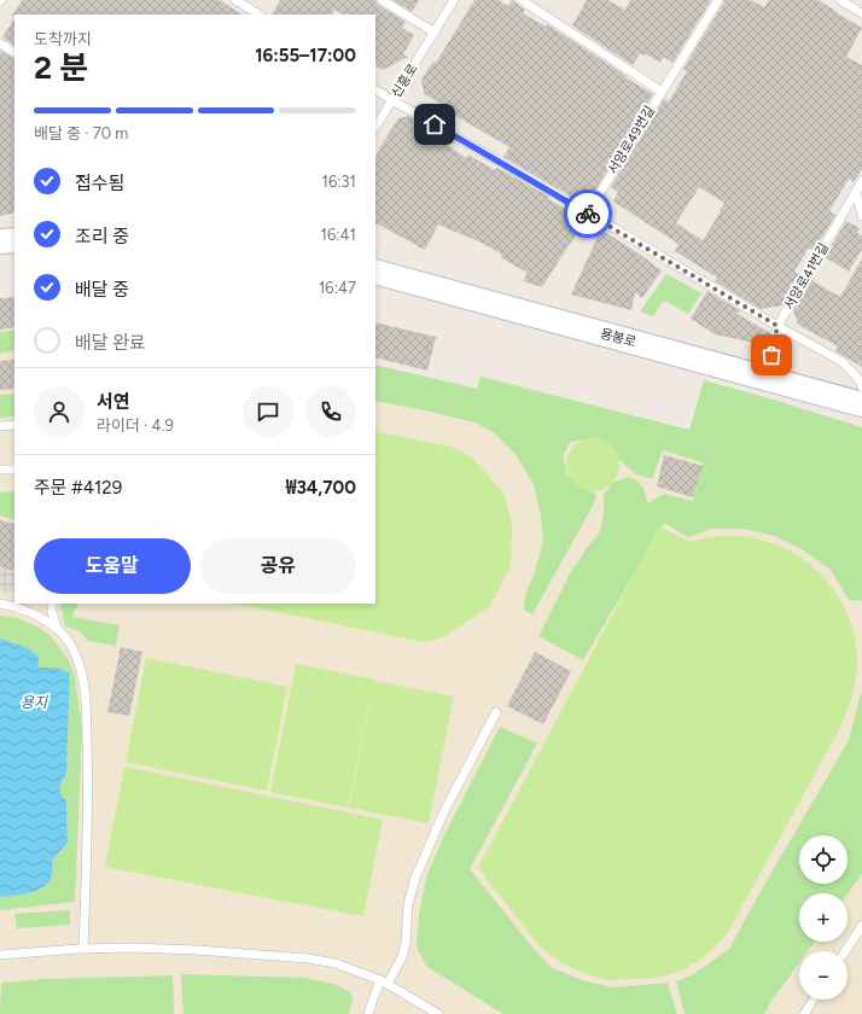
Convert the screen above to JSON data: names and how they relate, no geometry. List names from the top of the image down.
{
  "streets": {
    "main road": ["용봉로"],
    "lane": ["신흥로", "서양로49번길", "서양로41번길"]
  },
  "crossings": [
    ["서양로41번길", "용봉로"]
  ],
  "water": ["용지"],
  "page": {
    "heading": ["2 분", "도착까지", "16:55–17:00"],
    "panel": [
      "서연",
      "라이더 · 4.9",
      "주문 #4129",
      "₩34,700"
    ],
    "bar": "배달 중 · 70 m",
    "list": [
      ["접수됨", "16:31"],
      ["조리 중", "16:41"],
      ["배달 중", "16:47"],
      "배달 완료"
    ],
    "buttons": ["도움말", "공유"],
    "map_buttons": ["+", "−"]
  }
}
